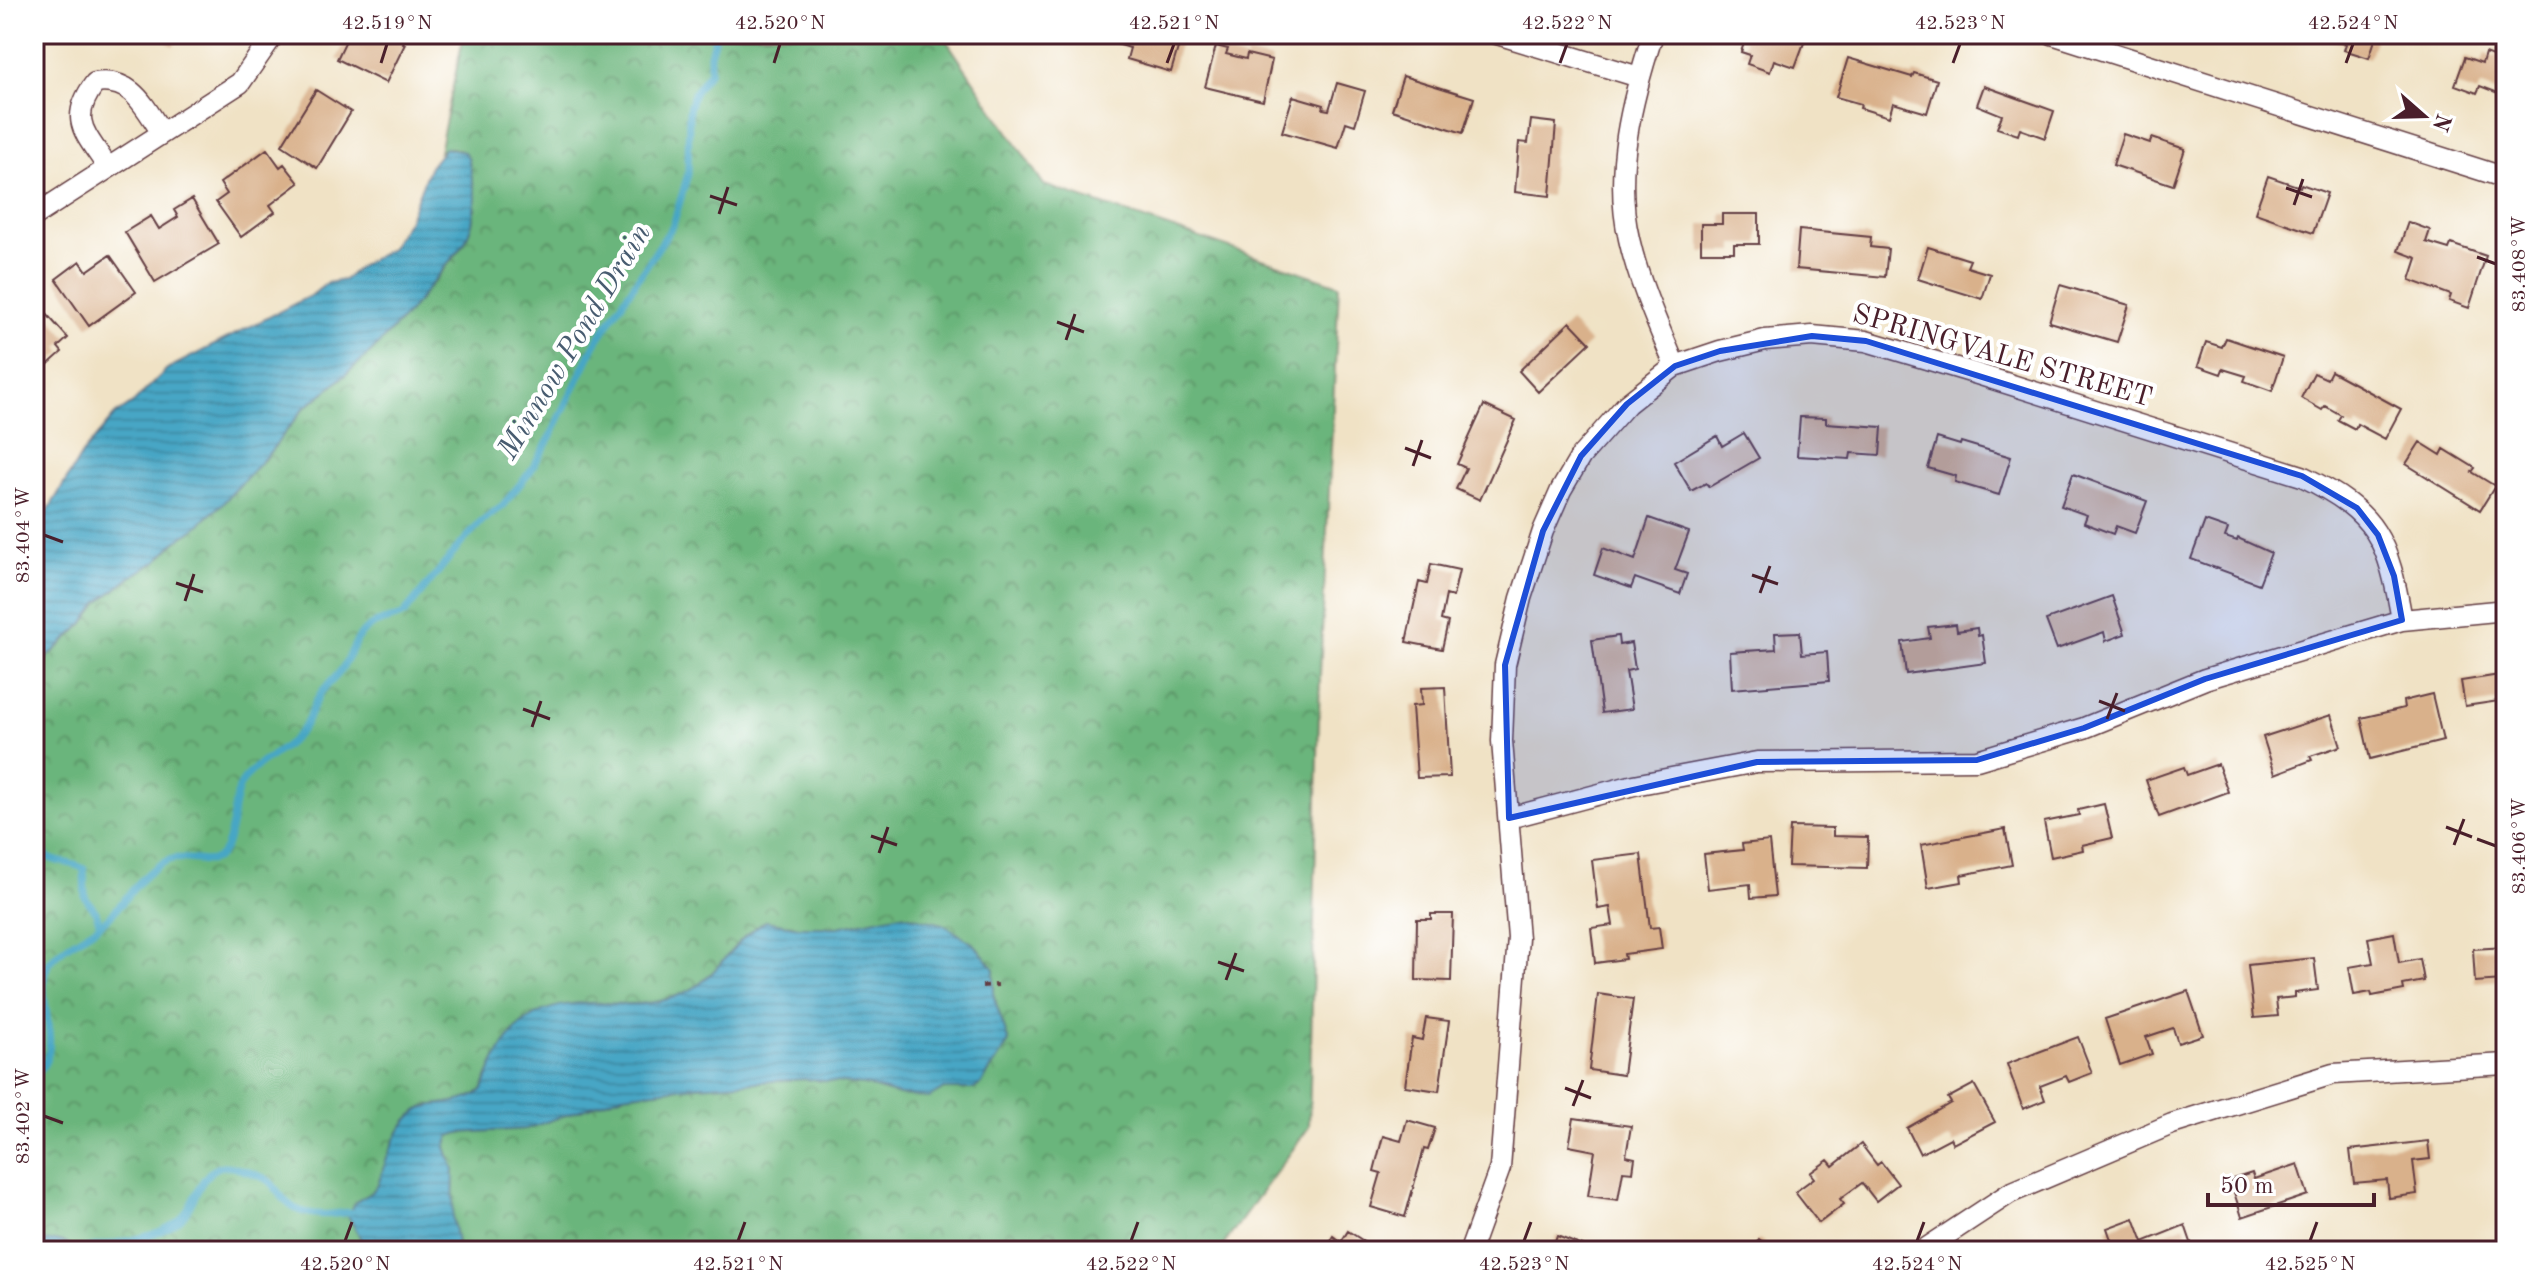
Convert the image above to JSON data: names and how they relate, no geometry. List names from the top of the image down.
{
  "streets": {
    "street": ["SPRINGVALE STREET"]
  },
  "water": ["Minnow Pond Drain"],
  "scale_bar": "50 m",
  "north": "right",
  "coordinates": [
    "42.519°N",
    "42.520°N",
    "42.521°N",
    "42.522°N",
    "42.523°N",
    "42.524°N",
    "83.408°W",
    "83.404°W",
    "83.406°W",
    "83.402°W",
    "42.525°N"
  ]
}
